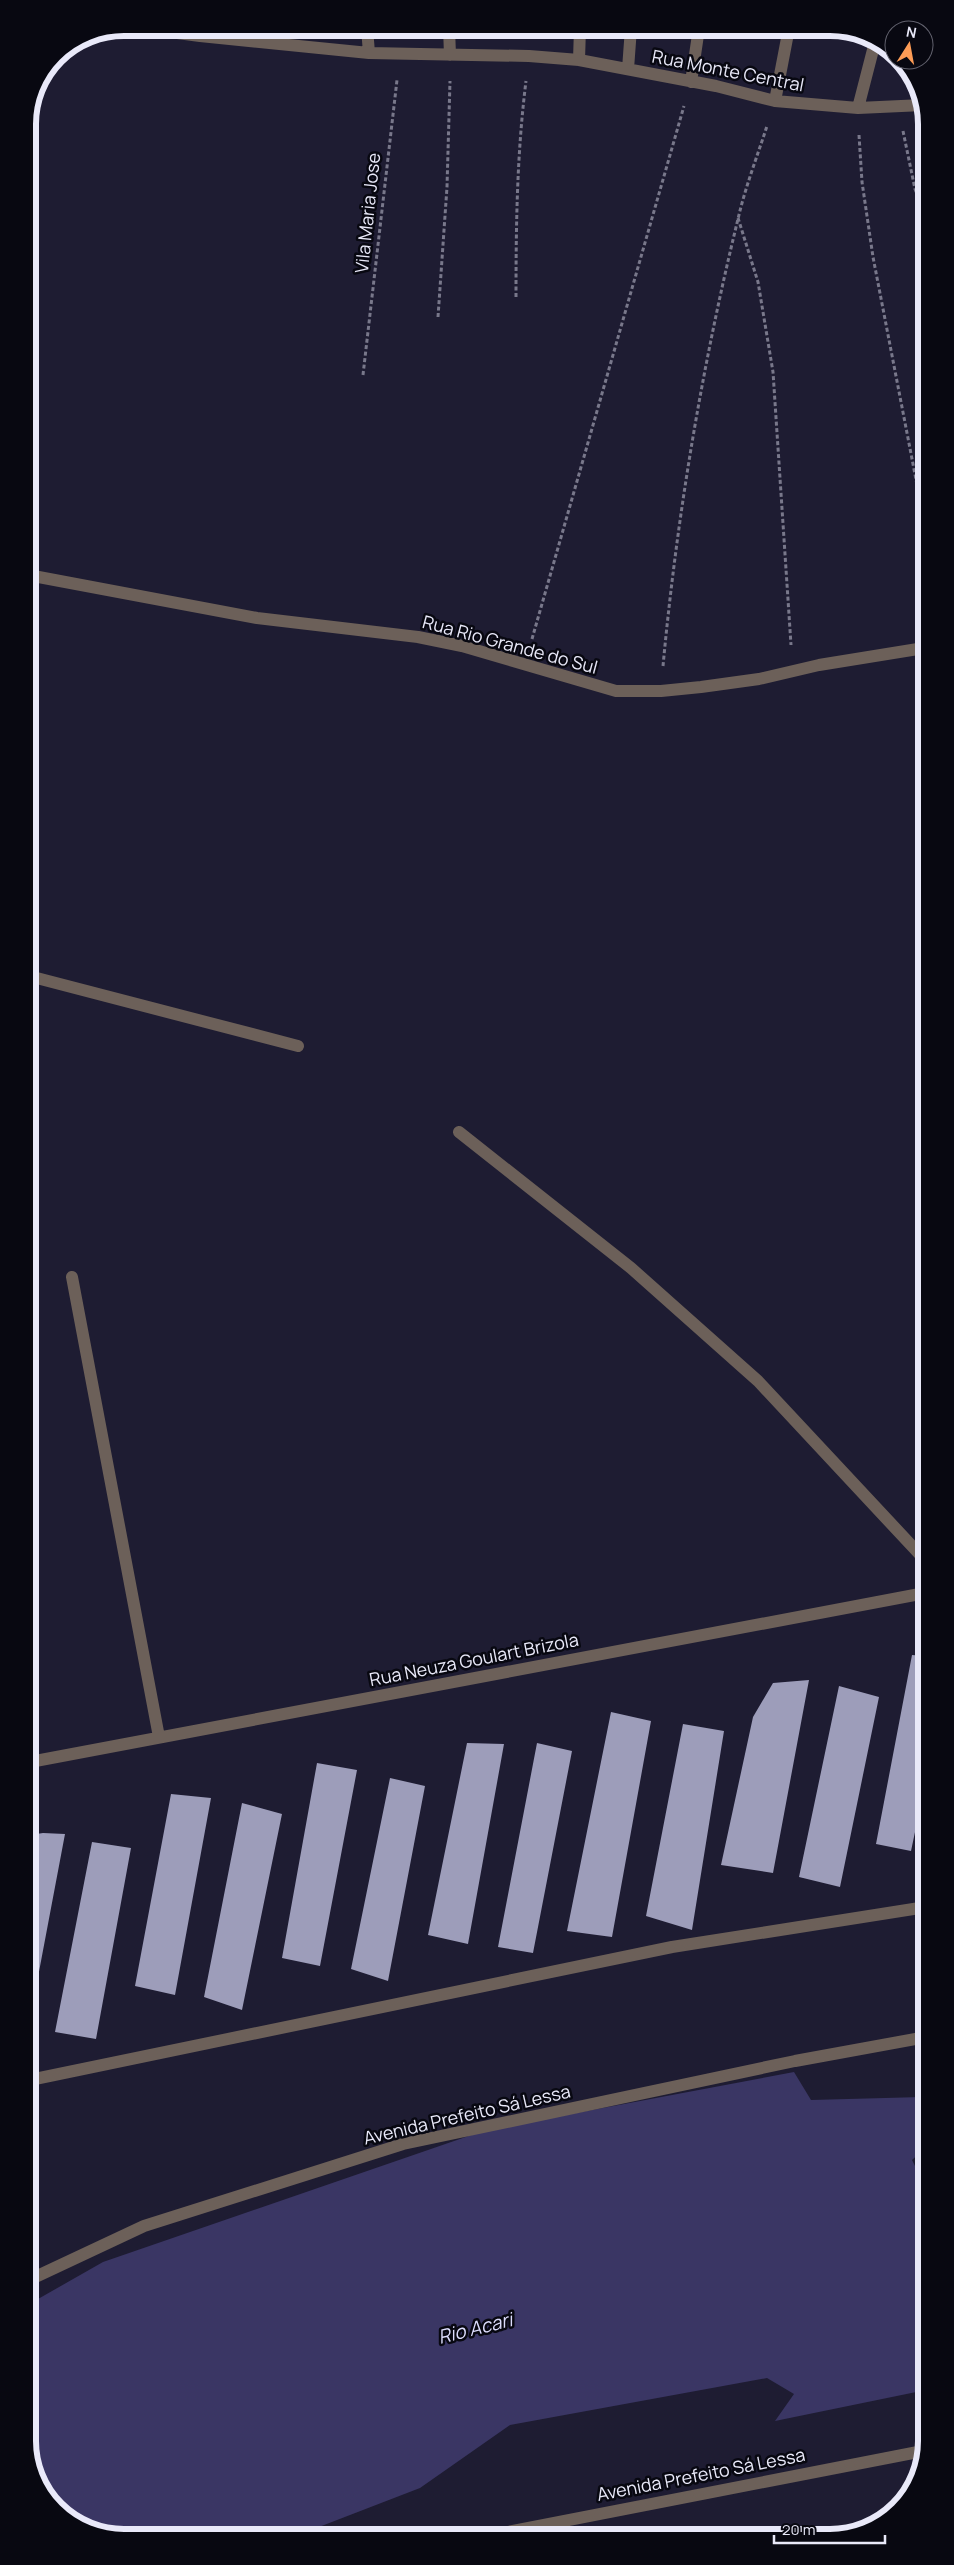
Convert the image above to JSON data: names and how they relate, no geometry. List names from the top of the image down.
{
  "streets": {
    "street": [
      "Rua Monte Central",
      "Rua Rio Grande do Sul",
      "Rua Neuza Goulart Brizola",
      "Avenida Prefeito Sá Lessa"
    ],
    "path": ["Vila Maria Jose"]
  },
  "crossings": [
    ["Rua Monte Central", "Vila Maria Jose"]
  ],
  "water": ["Rio Acari"],
  "scale_bar": "20 m",
  "north": "top"
}
